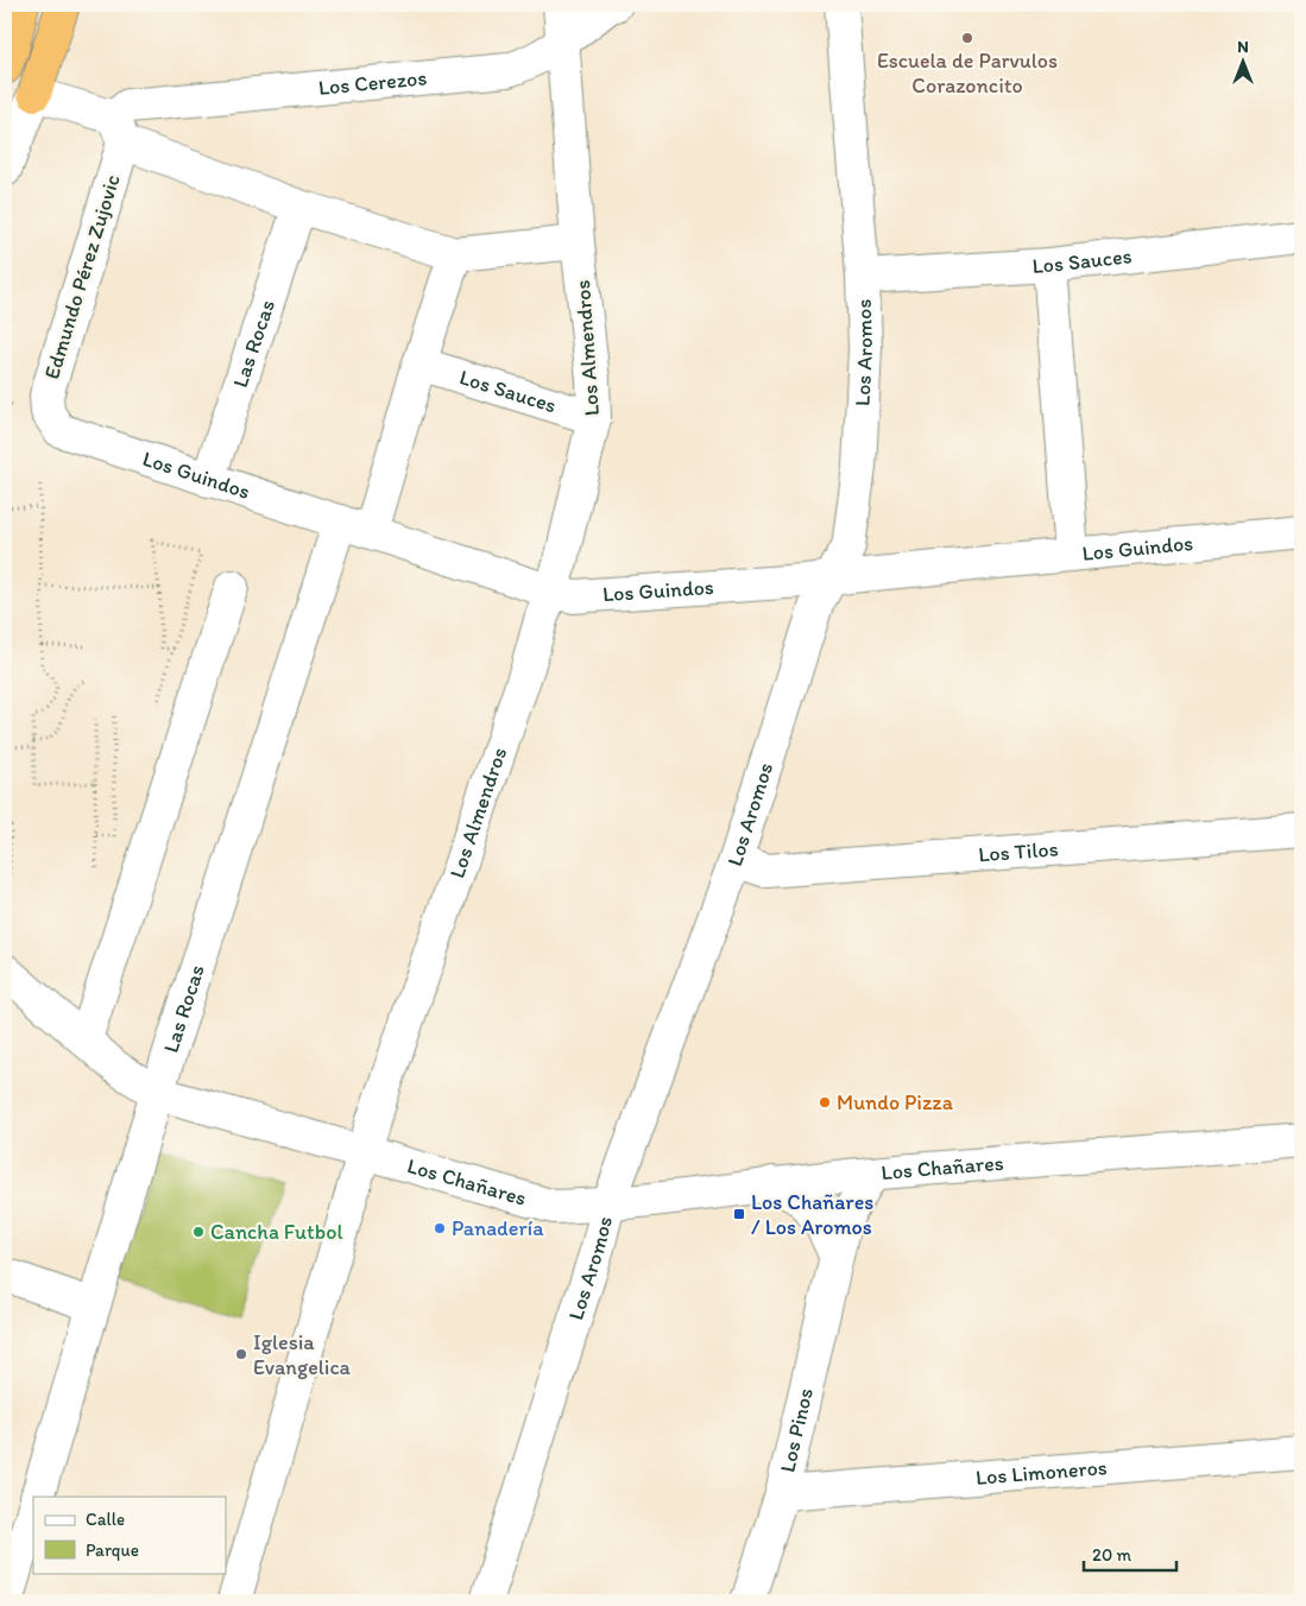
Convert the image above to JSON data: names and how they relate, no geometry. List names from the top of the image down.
{
  "streets": {
    "street": [
      "Los Cerezos",
      "Los Sauces",
      "Edmundo Pérez Zujovic",
      "Las Rocas",
      "Los Almendros",
      "Los Aromos",
      "Los Guindos",
      "Los Tilos",
      "Los Chañares",
      "Los Pinos",
      "Los Limoneros"
    ]
  },
  "crossings": [
    ["Los Cerezos", "Edmundo Pérez Zujovic"],
    ["Los Cerezos", "Los Almendros"],
    ["Los Sauces", "Los Almendros"],
    ["Los Sauces", "Los Aromos"],
    ["Edmundo Pérez Zujovic", "Los Guindos"],
    ["Las Rocas", "Los Guindos"],
    ["Las Rocas", "Los Chañares"],
    ["Los Almendros", "Los Guindos"],
    ["Los Almendros", "Los Chañares"],
    ["Los Aromos", "Los Guindos"],
    ["Los Aromos", "Los Tilos"],
    ["Los Aromos", "Los Chañares"],
    ["Los Chañares", "Los Pinos"],
    ["Los Pinos", "Los Limoneros"]
  ],
  "places": {
    "other": [
      "Escuela de Parvulos Corazoncito",
      "Mundo Pizza",
      "Panadería",
      "Cancha Futbol",
      "Iglesia Evangelica"
    ],
    "transit": ["Los Chañares / Los Aromos"]
  },
  "legend": ["Calle", "Parque"],
  "scale_bar": "20 m",
  "north": "top"
}
